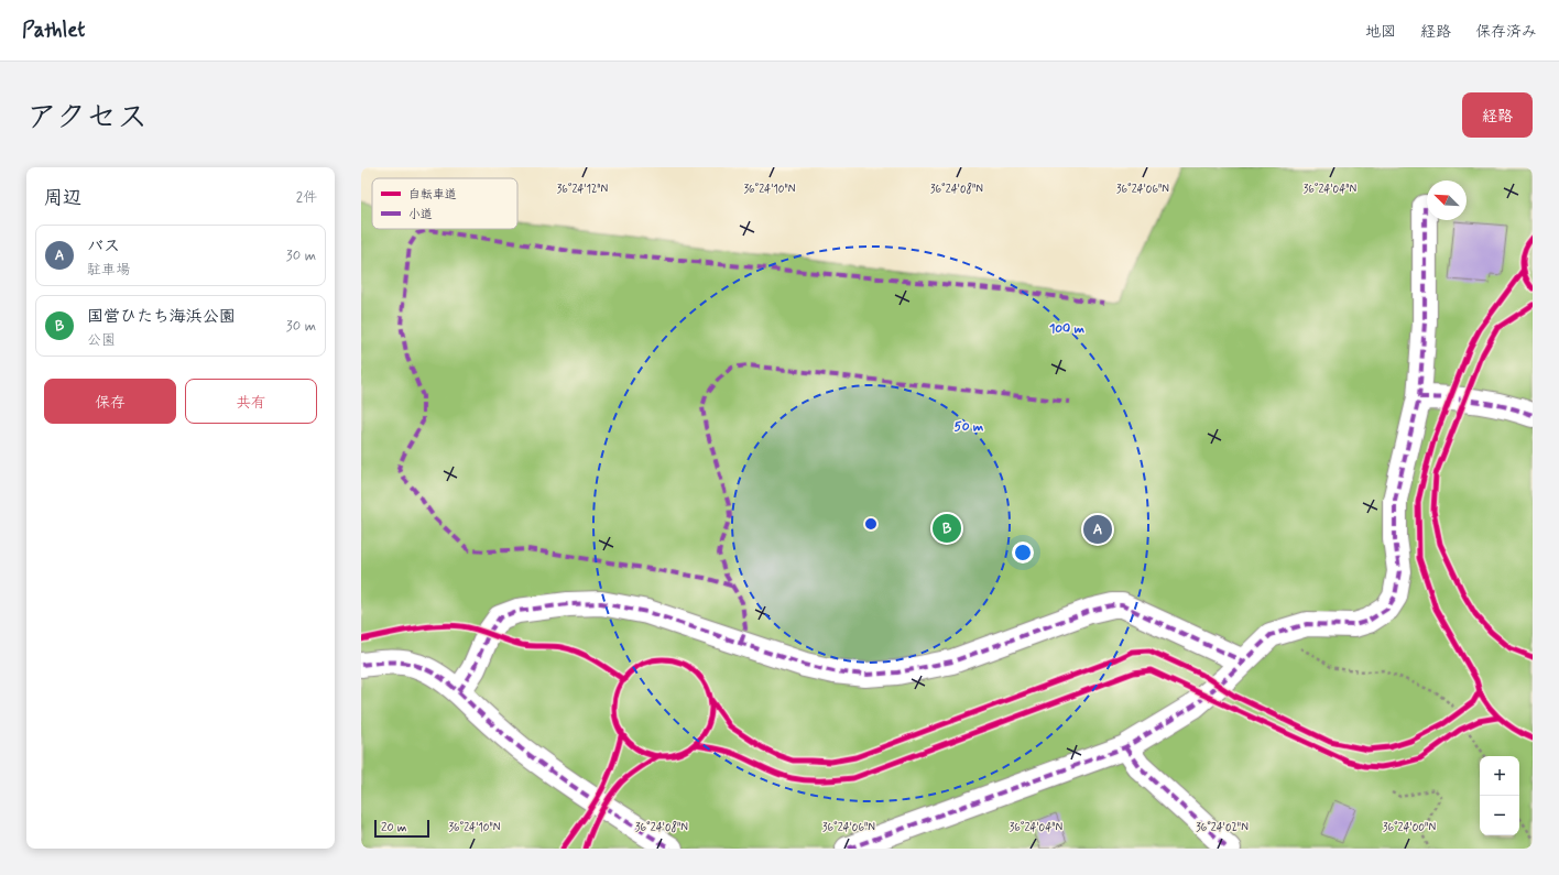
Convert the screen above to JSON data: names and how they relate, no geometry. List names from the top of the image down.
{
  "legend": ["自転車道", "小道"],
  "scale_bar": "20 m",
  "north": "top left",
  "page": {
    "header": "Pathlet",
    "nav": ["地図", "経路", "保存済み"],
    "title": "アクセス",
    "buttons": [
      "経路",
      ["保存", "共有"]
    ],
    "heading": ["周辺", "2件"],
    "list": [
      {
        "mark": "A",
        "name": "バス",
        "note": "駐車場",
        "value": "30 m"
      },
      {
        "mark": "B",
        "name": "国営ひたち海浜公園",
        "note": "公園",
        "value": "30 m"
      }
    ],
    "pins": ["B", "A"],
    "map_buttons": ["+", "−"],
    "scale": "20 m"
  },
  "coordinates": [
    "36°24'12\"N",
    "36°24'10\"N",
    "36°24'08\"N",
    "36°24'06\"N",
    "36°24'04\"N",
    "36°24'02\"N",
    "36°24'00\"N"
  ],
  "rings": ["100 m", "50 m"]
}
